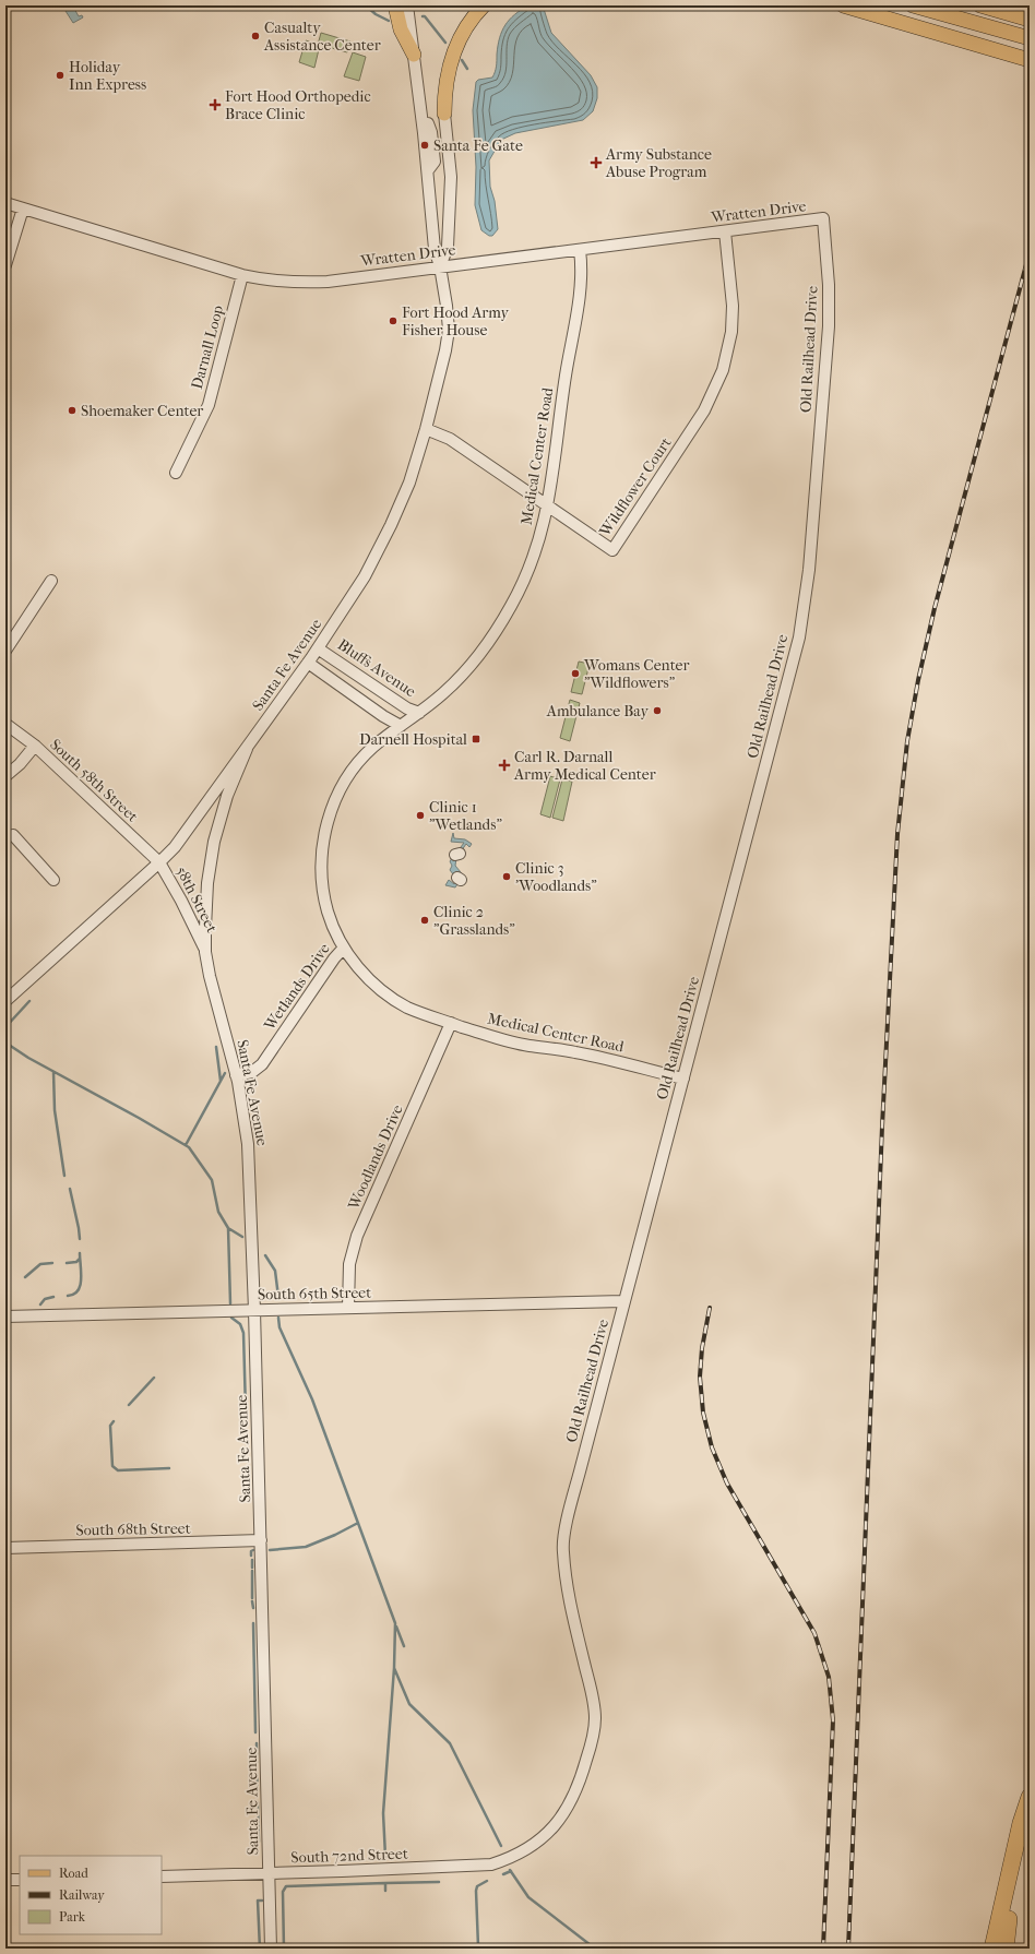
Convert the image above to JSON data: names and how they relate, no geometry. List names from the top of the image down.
{
  "streets": {
    "street": [
      "Wratten Drive",
      "Darnall Loop",
      "Old Railhead Drive",
      "Medical Center Road",
      "Wildflower Court",
      "Santa Fe Avenue",
      "Bluffs Avenue",
      "South 58th Street",
      "58th Street",
      "Wetlands Drive",
      "Woodlands Drive",
      "South 65th Street",
      "South 68th Street",
      "South 72nd Street"
    ]
  },
  "crossings": [
    ["Wratten Drive", "Darnall Loop"],
    ["Wratten Drive", "Old Railhead Drive"],
    ["Wratten Drive", "Medical Center Road"],
    ["Wratten Drive", "Wildflower Court"],
    ["Wratten Drive", "Santa Fe Avenue"],
    ["Old Railhead Drive", "Medical Center Road"],
    ["Old Railhead Drive", "South 65th Street"],
    ["Old Railhead Drive", "South 72nd Street"],
    ["Medical Center Road", "Wildflower Court"],
    ["Medical Center Road", "Bluffs Avenue"],
    ["Medical Center Road", "Wetlands Drive"],
    ["Medical Center Road", "Woodlands Drive"],
    ["Wildflower Court", "Santa Fe Avenue"],
    ["Santa Fe Avenue", "Bluffs Avenue"],
    ["Santa Fe Avenue", "South 58th Street"],
    ["Santa Fe Avenue", "58th Street"],
    ["Santa Fe Avenue", "Wetlands Drive"],
    ["Santa Fe Avenue", "South 65th Street"],
    ["Santa Fe Avenue", "South 68th Street"],
    ["Santa Fe Avenue", "South 72nd Street"],
    ["South 58th Street", "58th Street"],
    ["Woodlands Drive", "South 65th Street"]
  ],
  "places": {
    "other": [
      "Casualty Assistance Center",
      "Holiday Inn Express",
      "Santa Fe Gate",
      "Fort Hood Army Fisher House",
      "Shoemaker Center",
      "Womans Center \"Wildflowers\"",
      "Ambulance Bay",
      "Clinic 1 \"Wetlands\"",
      "Clinic 3 'Woodlands\"",
      "Clinic 2 \"Grasslands\""
    ],
    "health": ["Fort Hood Orthopedic Brace Clinic", "Army Substance Abuse Program", "Carl R. Darnall Army Medical Center"],
    "transit": ["Darnell Hospital"]
  },
  "legend": ["Road", "Railway", "Park"]
}
